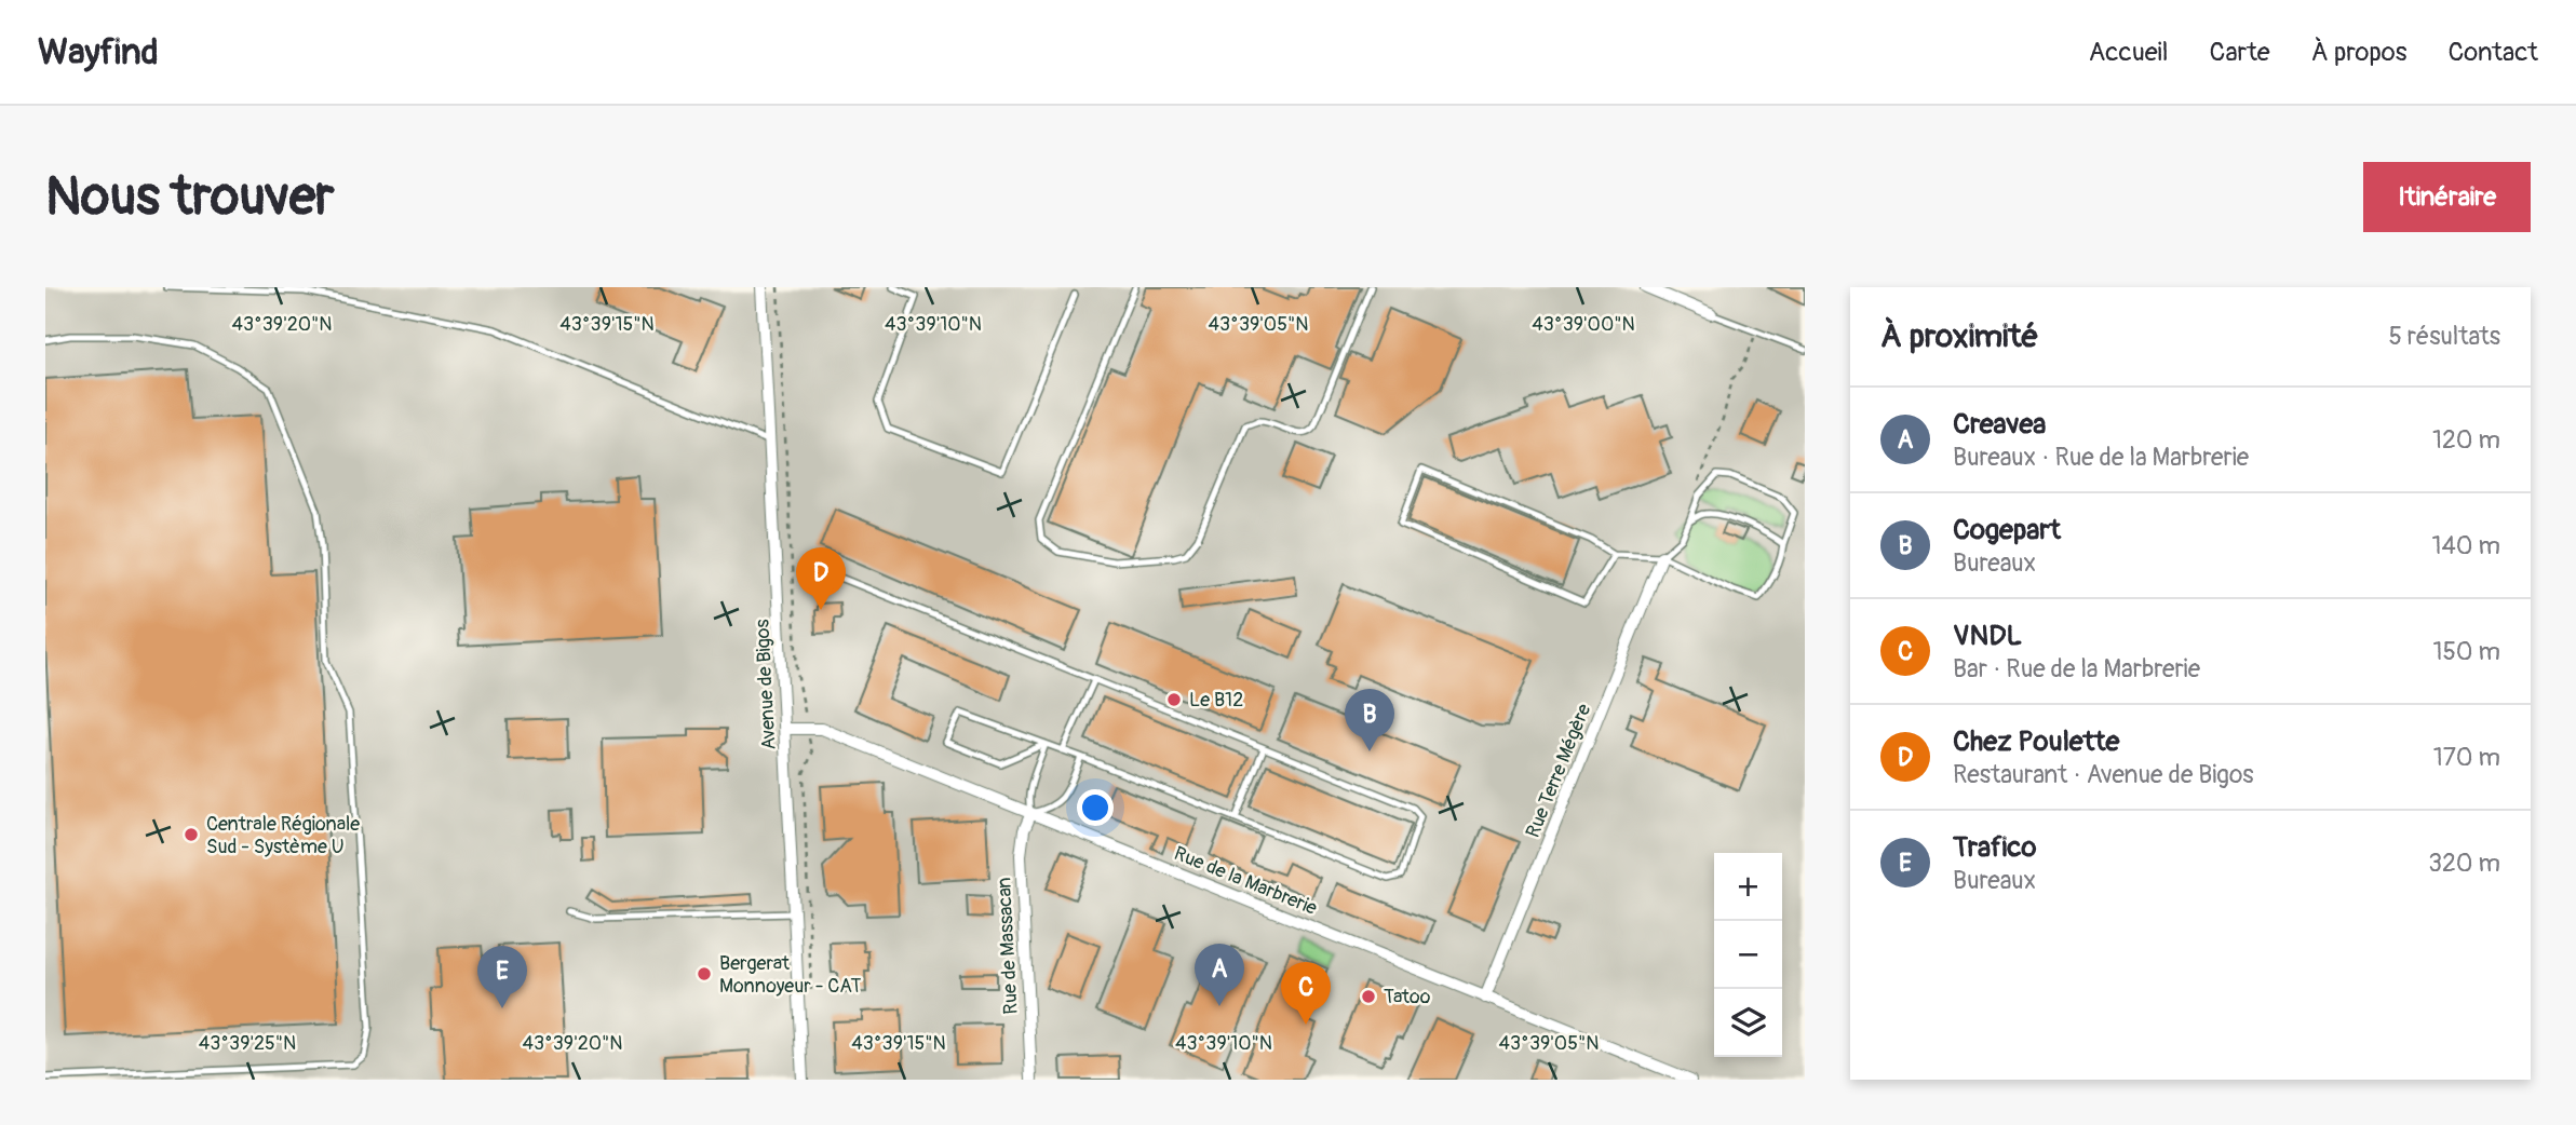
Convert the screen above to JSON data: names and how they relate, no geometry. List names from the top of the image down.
{
  "streets": {
    "street": [
      "Avenue de Bigos",
      "Rue Terre Mégère",
      "Rue de la Marbrerie",
      "Rue de Massacan"
    ]
  },
  "crossings": [
    ["Avenue de Bigos", "Rue de la Marbrerie"],
    ["Rue Terre Mégère", "Rue de la Marbrerie"],
    ["Rue de la Marbrerie", "Rue de Massacan"]
  ],
  "places": [
    "Le B12",
    "Centrale Régionale Sud - Système U",
    "Bergerat Monnoyeur - CAT",
    "Tatoo"
  ],
  "page": {
    "header": "Wayfind",
    "nav": [
      "Accueil",
      "Carte",
      "À propos",
      "Contact"
    ],
    "buttons": "Itinéraire",
    "title": "Nous trouver",
    "heading": ["À proximité", "5 résultats"],
    "list": [
      {
        "mark": "A",
        "name": "Creavea",
        "note": "Bureaux · Rue de la Marbrerie",
        "value": "120 m"
      },
      {
        "mark": "B",
        "name": "Cogepart",
        "note": "Bureaux",
        "value": "140 m"
      },
      {
        "mark": "C",
        "name": "VNDL",
        "note": "Bar · Rue de la Marbrerie",
        "value": "150 m"
      },
      {
        "mark": "D",
        "name": "Chez Poulette",
        "note": "Restaurant · Avenue de Bigos",
        "value": "170 m"
      },
      {
        "mark": "E",
        "name": "Trafico",
        "note": "Bureaux",
        "value": "320 m"
      }
    ],
    "pins": [
      "D",
      "B",
      "A",
      "E",
      "C"
    ],
    "map_buttons": ["+", "−"]
  },
  "coordinates": [
    "43°39'20\"N",
    "43°39'15\"N",
    "43°39'10\"N",
    "43°39'05\"N",
    "43°39'00\"N",
    "43°39'25\"N"
  ]
}
